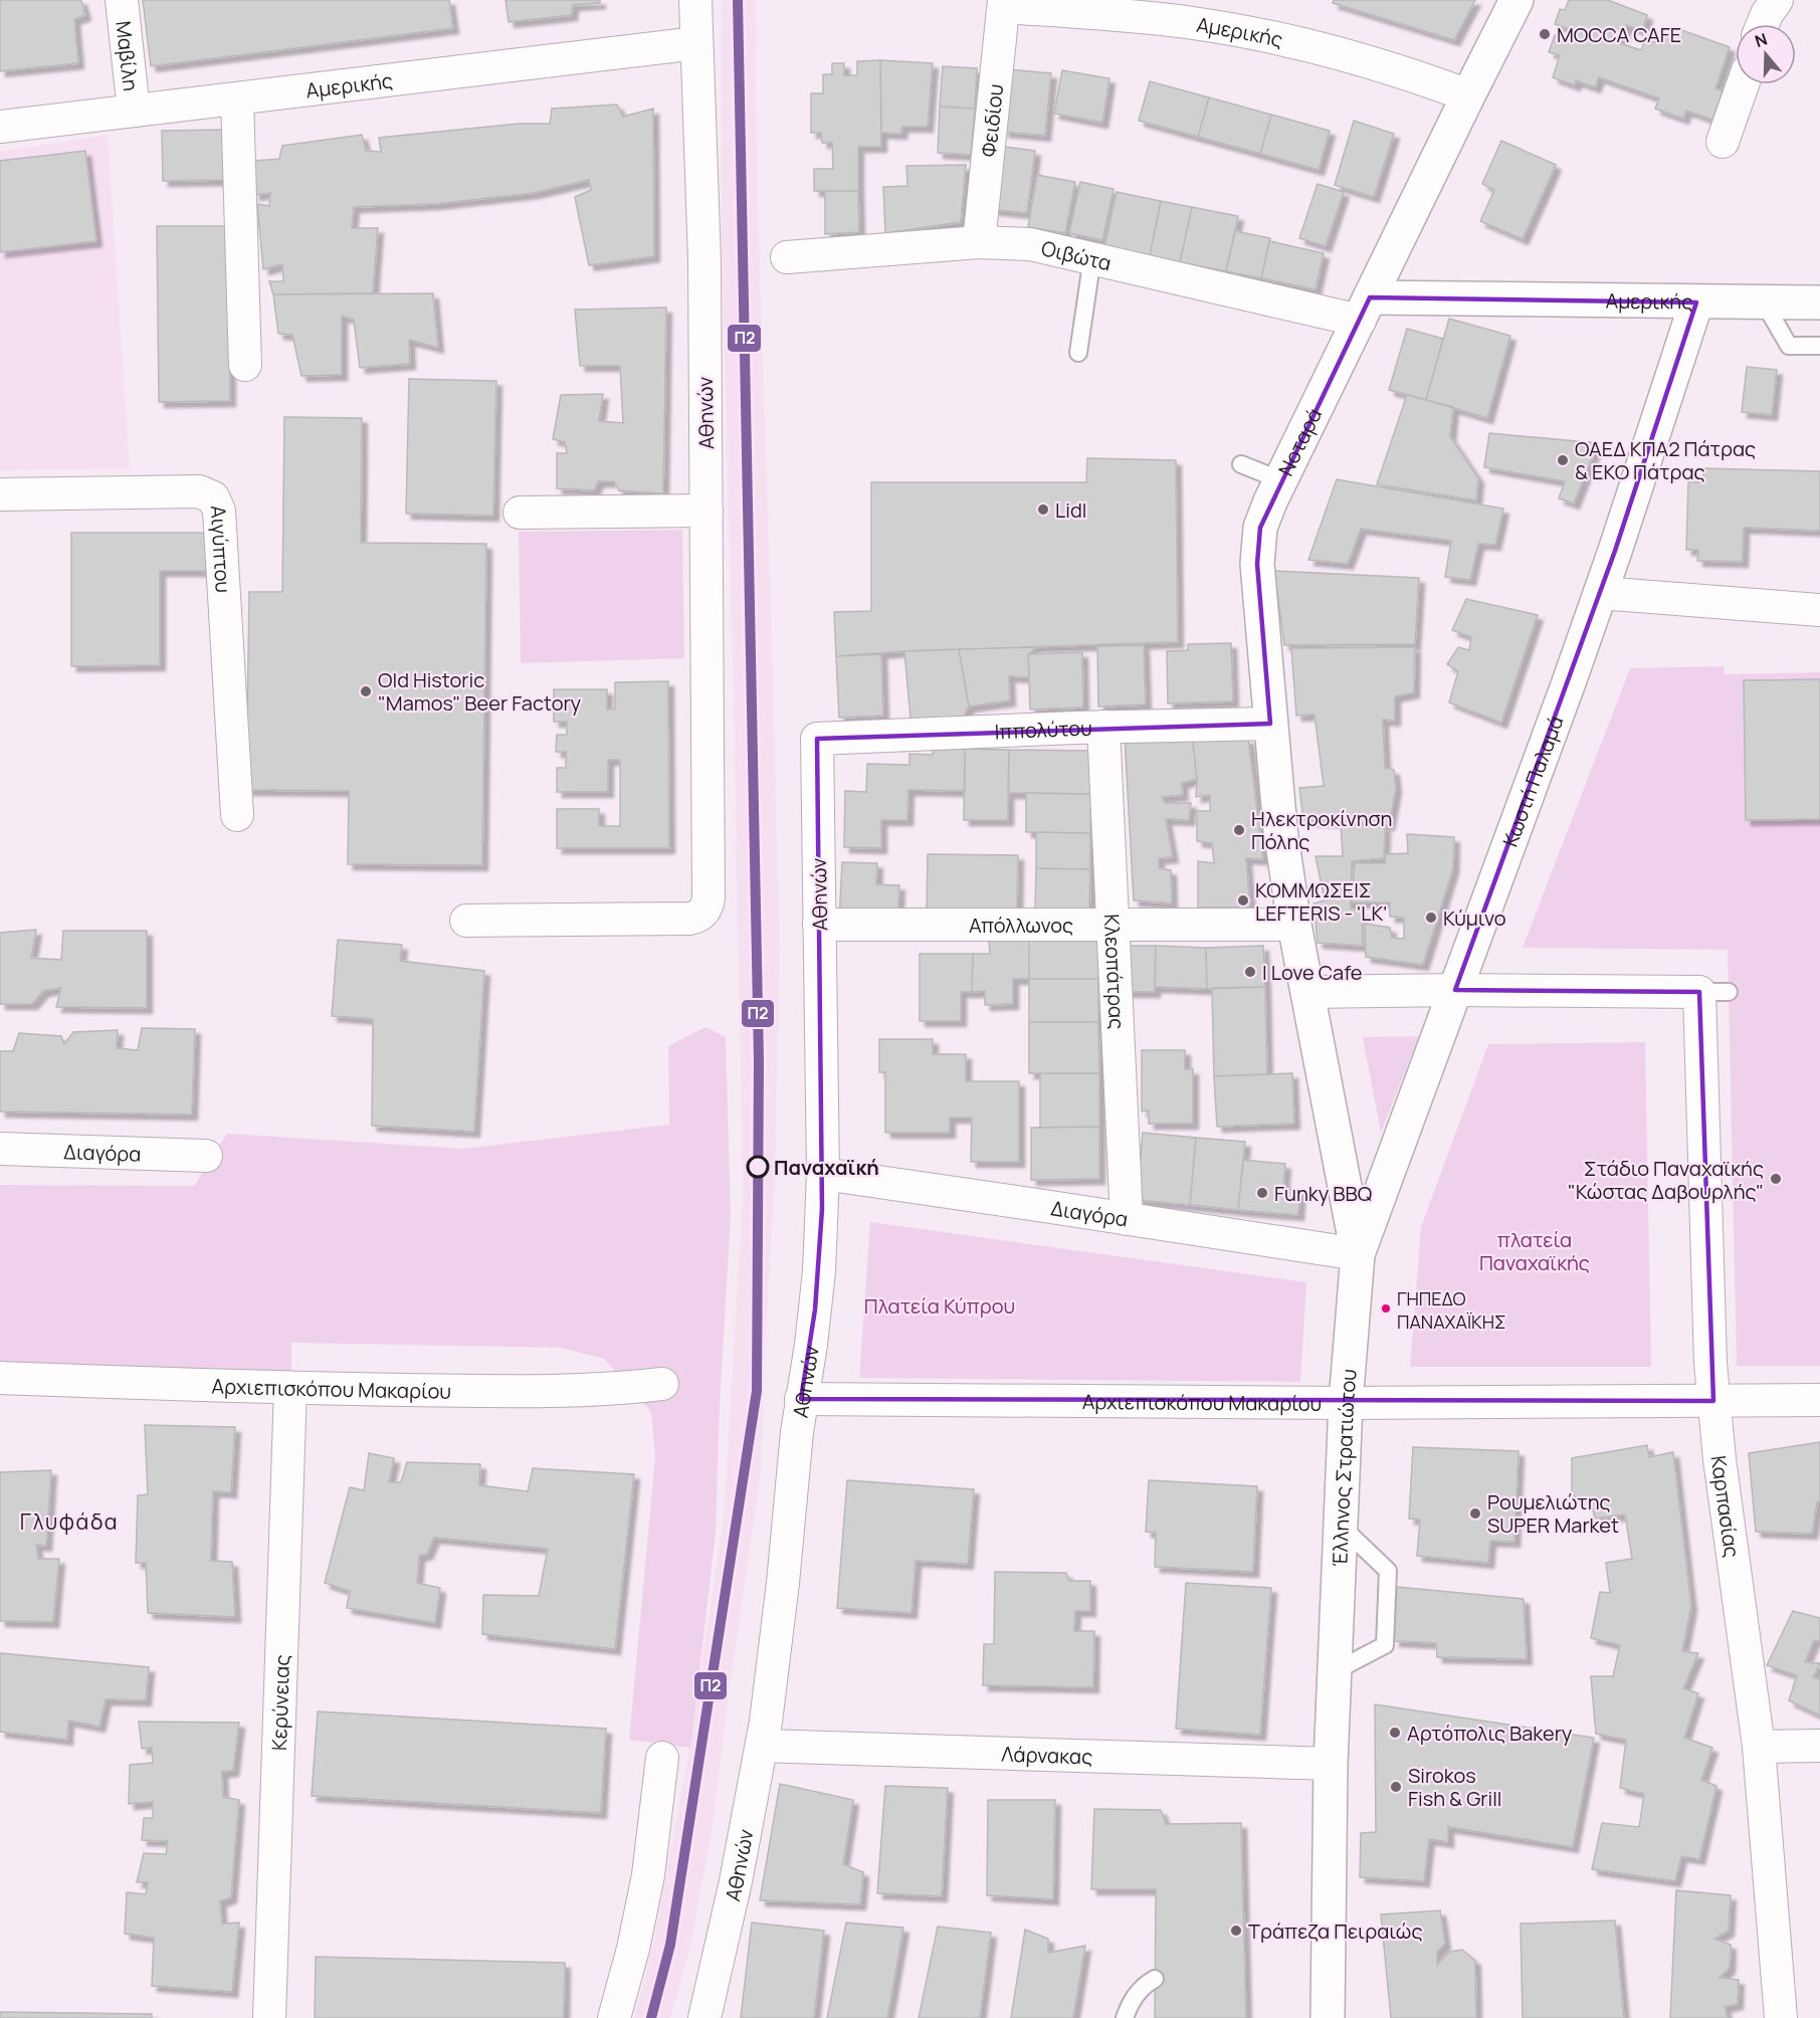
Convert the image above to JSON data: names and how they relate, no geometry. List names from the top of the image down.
{
  "streets": {
    "main road": [
      "Αμερικής",
      "Νοταρά",
      "Κωστή Παλαμά",
      "Έλληνος Στρατιώτου"
    ],
    "street": [
      "Μαβίλη",
      "Φειδίου",
      "Οιβώτα",
      "Αθηνών",
      "Αιγύπτου",
      "Ιππολύτου",
      "Απόλλωνος",
      "Κλεοπάτρας",
      "Διαγόρα",
      "Αρχιεπισκόπου Μακαρίου",
      "Καρπασίας",
      "Κερύνειας",
      "Λάρνακας"
    ]
  },
  "crossings": [
    ["Αμερικής", "Μαβίλη"],
    ["Αμερικής", "Φειδίου"],
    ["Αμερικής", "Οιβώτα"],
    ["Αμερικής", "Αθηνών"],
    ["Αμερικής", "Νοταρά"],
    ["Αμερικής", "Κωστή Παλαμά"],
    ["Φειδίου", "Οιβώτα"],
    ["Οιβώτα", "Νοταρά"],
    ["Αθηνών", "Ιππολύτου"],
    ["Αθηνών", "Απόλλωνος"],
    ["Αθηνών", "Διαγόρα"],
    ["Αθηνών", "Αρχιεπισκόπου Μακαρίου"],
    ["Αθηνών", "Λάρνακας"],
    ["Νοταρά", "Ιππολύτου"],
    ["Νοταρά", "Απόλλωνος"],
    ["Νοταρά", "Έλληνος Στρατιώτου"],
    ["Ιππολύτου", "Κλεοπάτρας"],
    ["Κωστή Παλαμά", "Διαγόρα"],
    ["Κωστή Παλαμά", "Έλληνος Στρατιώτου"],
    ["Κωστή Παλαμά", "Καρπασίας"],
    ["Απόλλωνος", "Κλεοπάτρας"],
    ["Απόλλωνος", "Έλληνος Στρατιώτου"],
    ["Κλεοπάτρας", "Διαγόρα"],
    ["Διαγόρα", "Έλληνος Στρατιώτου"],
    ["Αρχιεπισκόπου Μακαρίου", "Έλληνος Στρατιώτου"],
    ["Αρχιεπισκόπου Μακαρίου", "Καρπασίας"],
    ["Αρχιεπισκόπου Μακαρίου", "Κερύνειας"],
    ["Έλληνος Στρατιώτου", "Λάρνακας"]
  ],
  "districts": ["Γλυφάδα"],
  "parks": ["πλατεία Παναχαϊκής", "Πλατεία Κύπρου"],
  "places": [
    "MOCCA CAFE",
    "ΟΑΕΔ ΚΠΑ2 Πάτρας & ΕΚΟ Πάτρας",
    "Lidl",
    "Old Historic \"Mamos\" Beer Factory",
    "Ηλεκτροκίνηση Πόλης",
    "ΚΟΜΜΩΣΕΙΣ LEFTERIS - 'LK'",
    "Κύμινο",
    "I Love Cafe",
    "Παναχαϊκή",
    "Στάδιο Παναχαϊκής \"Κώστας Δαβουρλής\"",
    "Funky BBQ",
    "ΓΗΠΕΔΟ ΠΑΝΑΧΑΪΚΗΣ",
    "Ρουμελιώτης SUPER Market",
    "Αρτόπολις Bakery",
    "Sirokos Fish & Grill",
    "Τράπεζα Πειραιώς"
  ],
  "lines": ["transit line Π2"],
  "north": "top"
}
